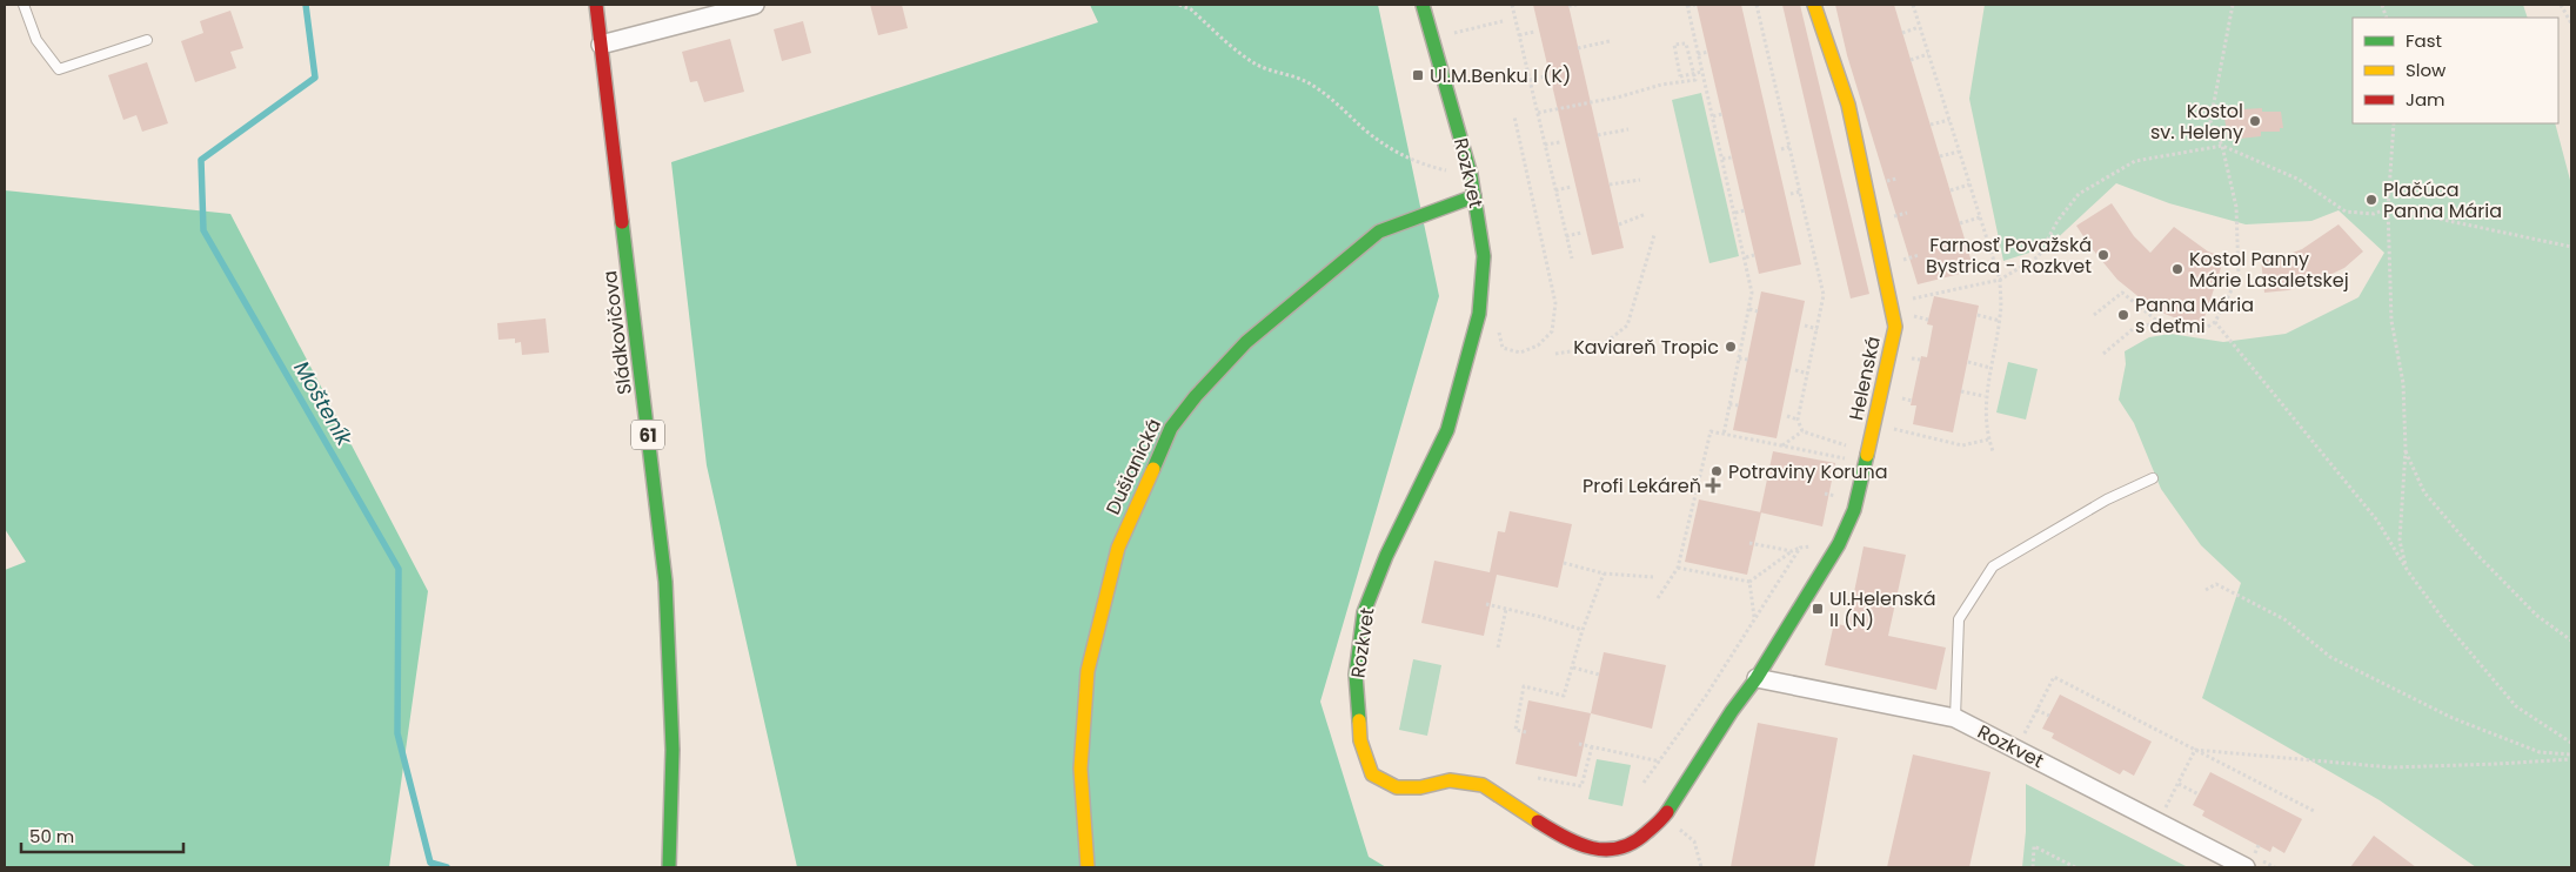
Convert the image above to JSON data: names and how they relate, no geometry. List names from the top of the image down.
{
  "streets": {
    "street": [
      "Rozkvet",
      "Sládkovičova",
      "Helenská",
      "61",
      "Dušianická"
    ]
  },
  "crossings": [
    ["Rozkvet", "Helenská"],
    ["Rozkvet", "Dušianická"]
  ],
  "water": ["Mošteník"],
  "places": {
    "transit": ["Ul.M.Benku I (K)", "Ul.Helenská II (N)"],
    "other": [
      "Kostol sv. Heleny",
      "Plačúca Panna Mária",
      "Farnosť Považská Bystrica - Rozkvet",
      "Kostol Panny Márie Lasaletskej",
      "Panna Mária s deťmi",
      "Kaviareň Tropic",
      "Potraviny Koruna"
    ],
    "health": ["Profi Lekáreň"]
  },
  "legend": ["Fast", "Slow", "Jam"],
  "scale_bar": "50 m"
}
